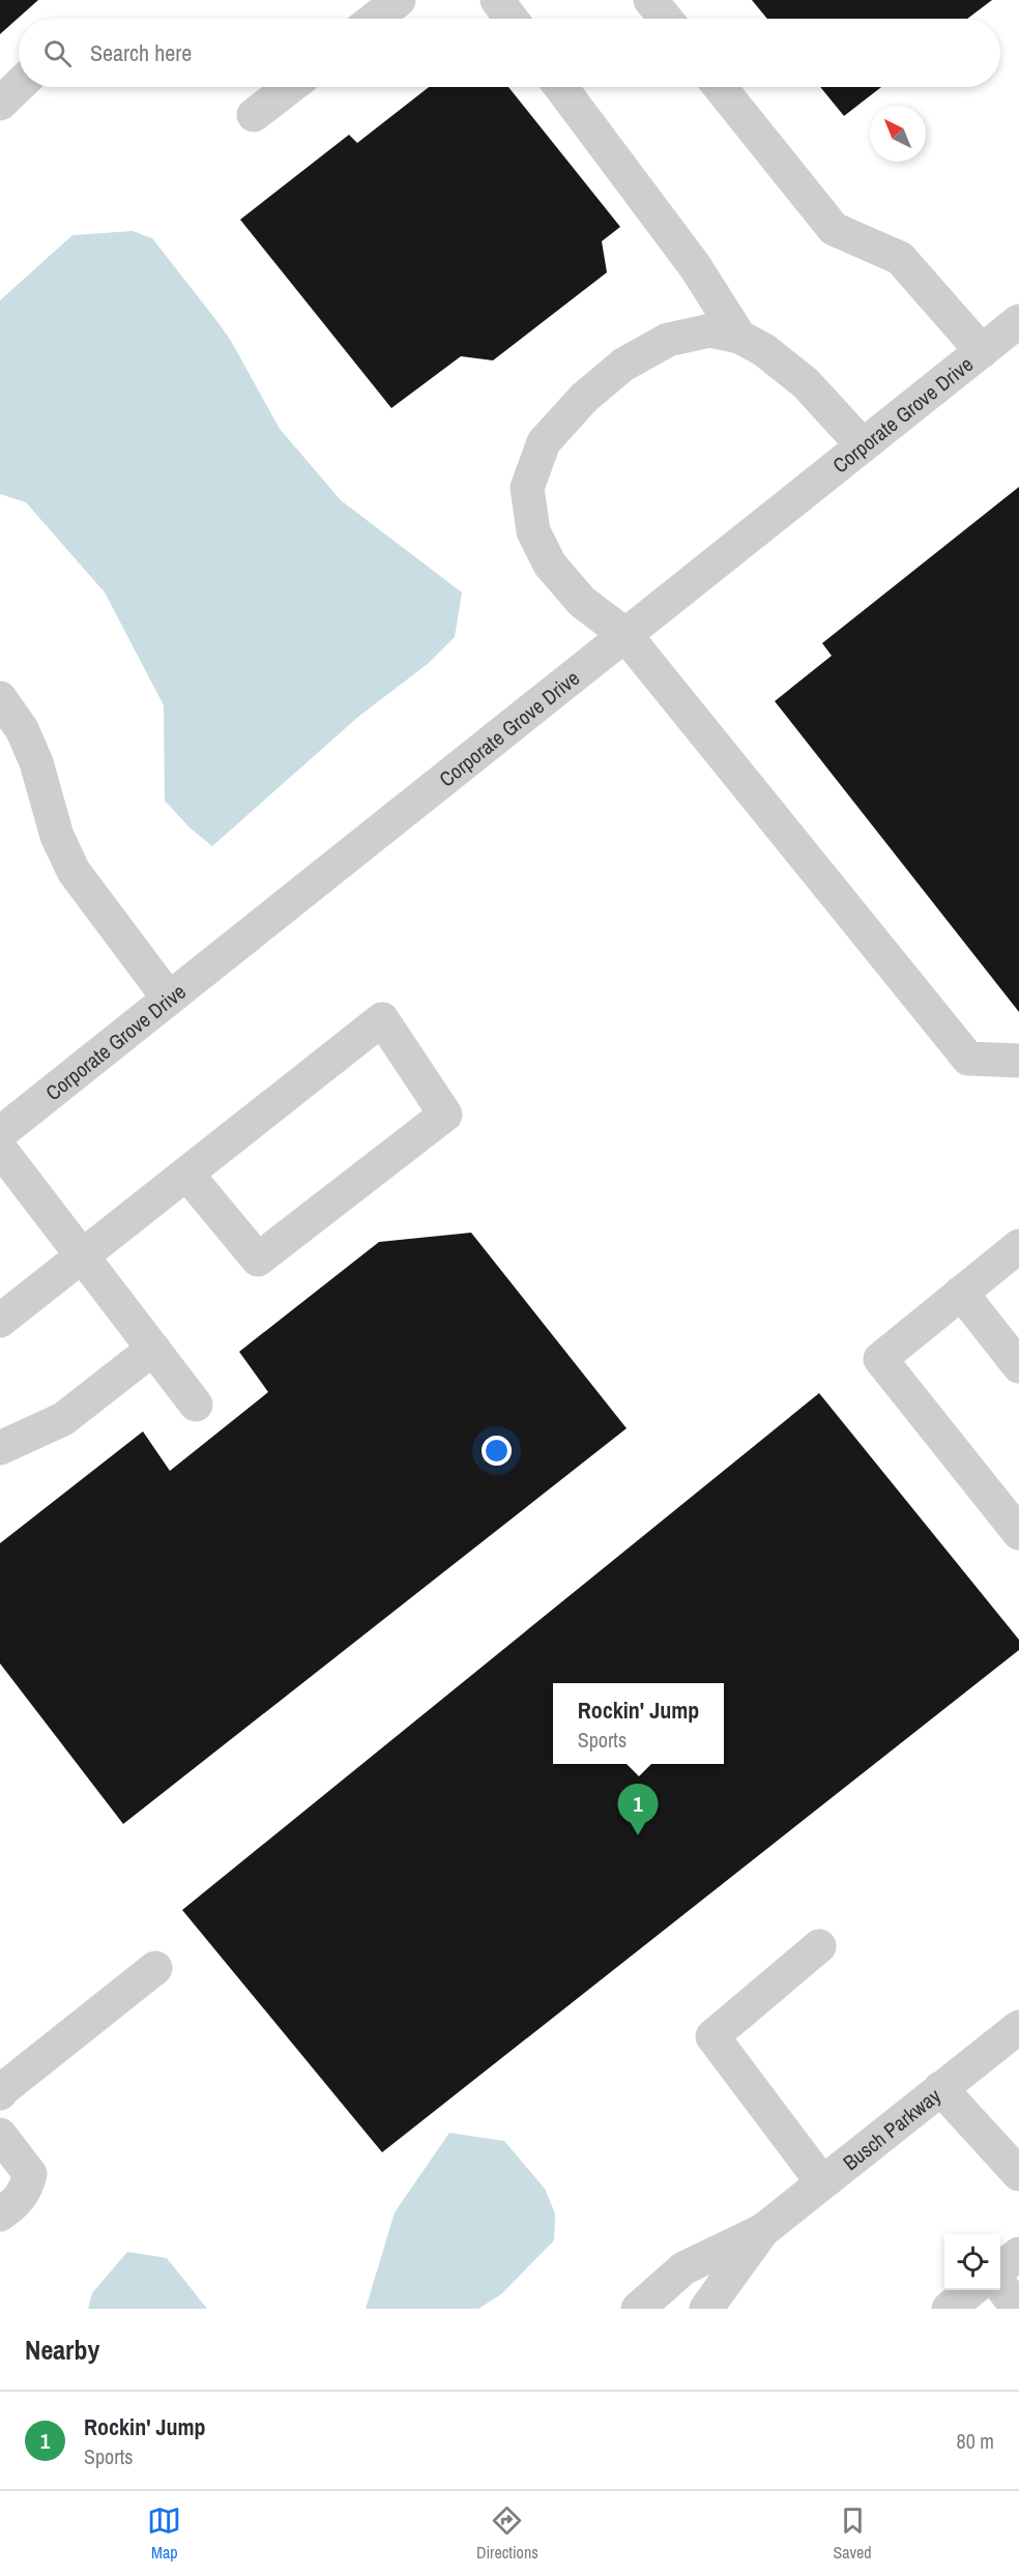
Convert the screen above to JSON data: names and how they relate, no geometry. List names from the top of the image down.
{
  "streets": {
    "street": ["Corporate Grove Drive", "Busch Parkway"]
  },
  "north": "top left",
  "page": {
    "search": "Search here",
    "popup": ["Rockin' Jump", "Sports"],
    "pins": "1",
    "heading": "Nearby",
    "list": [
      {
        "mark": "1",
        "name": "Rockin' Jump",
        "note": "Sports",
        "value": "80 m"
      }
    ],
    "nav": ["Map", "Directions", "Saved"]
  }
}
